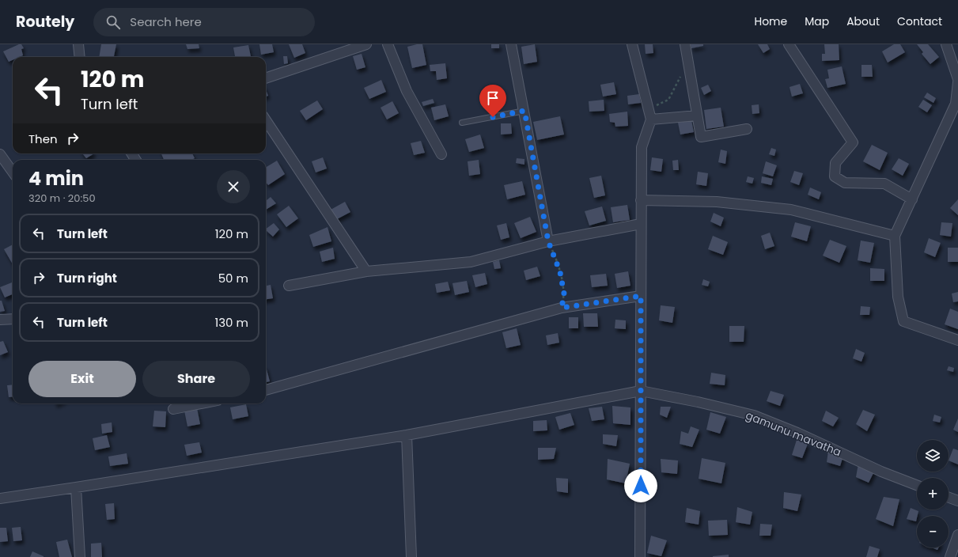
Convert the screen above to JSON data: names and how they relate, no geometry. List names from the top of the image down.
{
  "streets": {
    "street": ["gamunu mavatha"]
  },
  "page": {
    "header": "Routely",
    "search": "Search here",
    "nav": [
      "Home",
      "Map",
      "About",
      "Contact"
    ],
    "turn": ["120 m", "Turn left"],
    "then": "Then",
    "heading": ["4 min", "320 m · 20:50"],
    "list": [
      {
        "name": "Turn left",
        "value": "120 m"
      },
      {
        "name": "Turn right",
        "value": "50 m"
      },
      {
        "name": "Turn left",
        "value": "130 m"
      }
    ],
    "buttons": ["Exit", "Share"],
    "map_buttons": ["+", "−"]
  }
}
